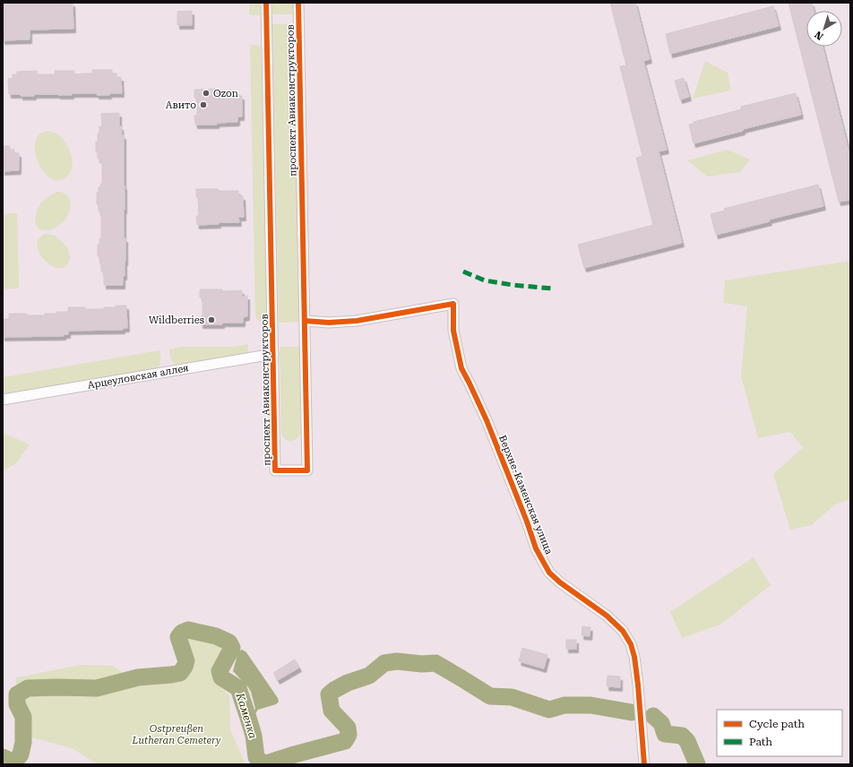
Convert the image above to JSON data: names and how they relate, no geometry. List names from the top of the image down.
{
  "streets": {
    "street": ["проспект Авиаконструкторов", "Арцеуловская аллея", "Верхне-Каменская улица"]
  },
  "crossings": [
    ["проспект Авиаконструкторов", "Арцеуловская аллея"],
    ["проспект Авиаконструкторов", "Верхне-Каменская улица"]
  ],
  "water": ["Каменка"],
  "parks": ["Ostpreußen Lutheran Cemetery"],
  "places": ["Ozon", "Авито", "Wildberries"],
  "legend": ["Cycle path", "Path"],
  "north": "bottom left"
}
